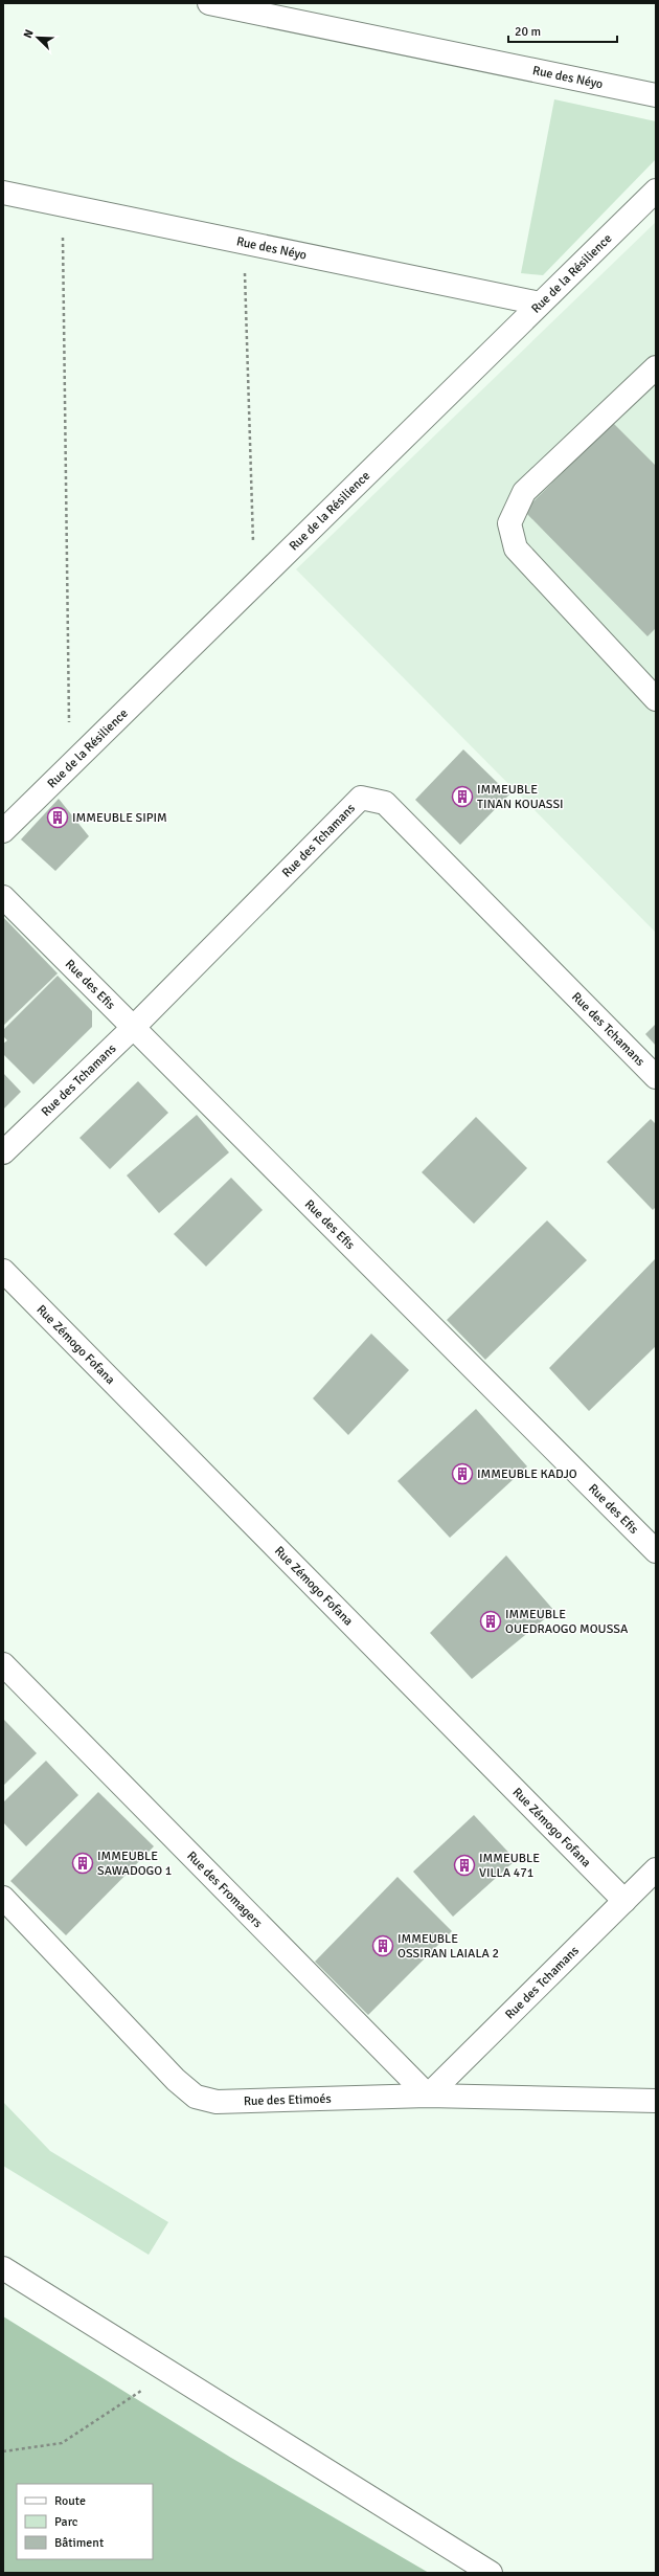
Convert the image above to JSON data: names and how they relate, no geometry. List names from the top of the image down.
{
  "streets": {
    "street": [
      "Rue des Néyo",
      "Rue de la Résilience",
      "Rue des Tchamans",
      "Rue des Efis",
      "Rue Zémogo Fofana",
      "Rue des Fromagers",
      "Rue des Etimoés"
    ]
  },
  "crossings": [
    ["Rue des Néyo", "Rue de la Résilience"],
    ["Rue des Tchamans", "Rue des Efis"],
    ["Rue des Tchamans", "Rue Zémogo Fofana"],
    ["Rue des Tchamans", "Rue des Fromagers"],
    ["Rue des Tchamans", "Rue des Etimoés"],
    ["Rue des Fromagers", "Rue des Etimoés"]
  ],
  "places": {
    "building": [
      "IMMEUBLE TINAN KOUASSI",
      "IMMEUBLE SIPIM",
      "IMMEUBLE KADJO",
      "IMMEUBLE OUEDRAOGO MOUSSA",
      "IMMEUBLE SAWADOGO 1",
      "IMMEUBLE VILLA 471",
      "IMMEUBLE OSSIRAN LAIALA 2"
    ]
  },
  "legend": ["Route", "Parc", "Bâtiment"],
  "scale_bar": "20 m",
  "north": "top left"
}
